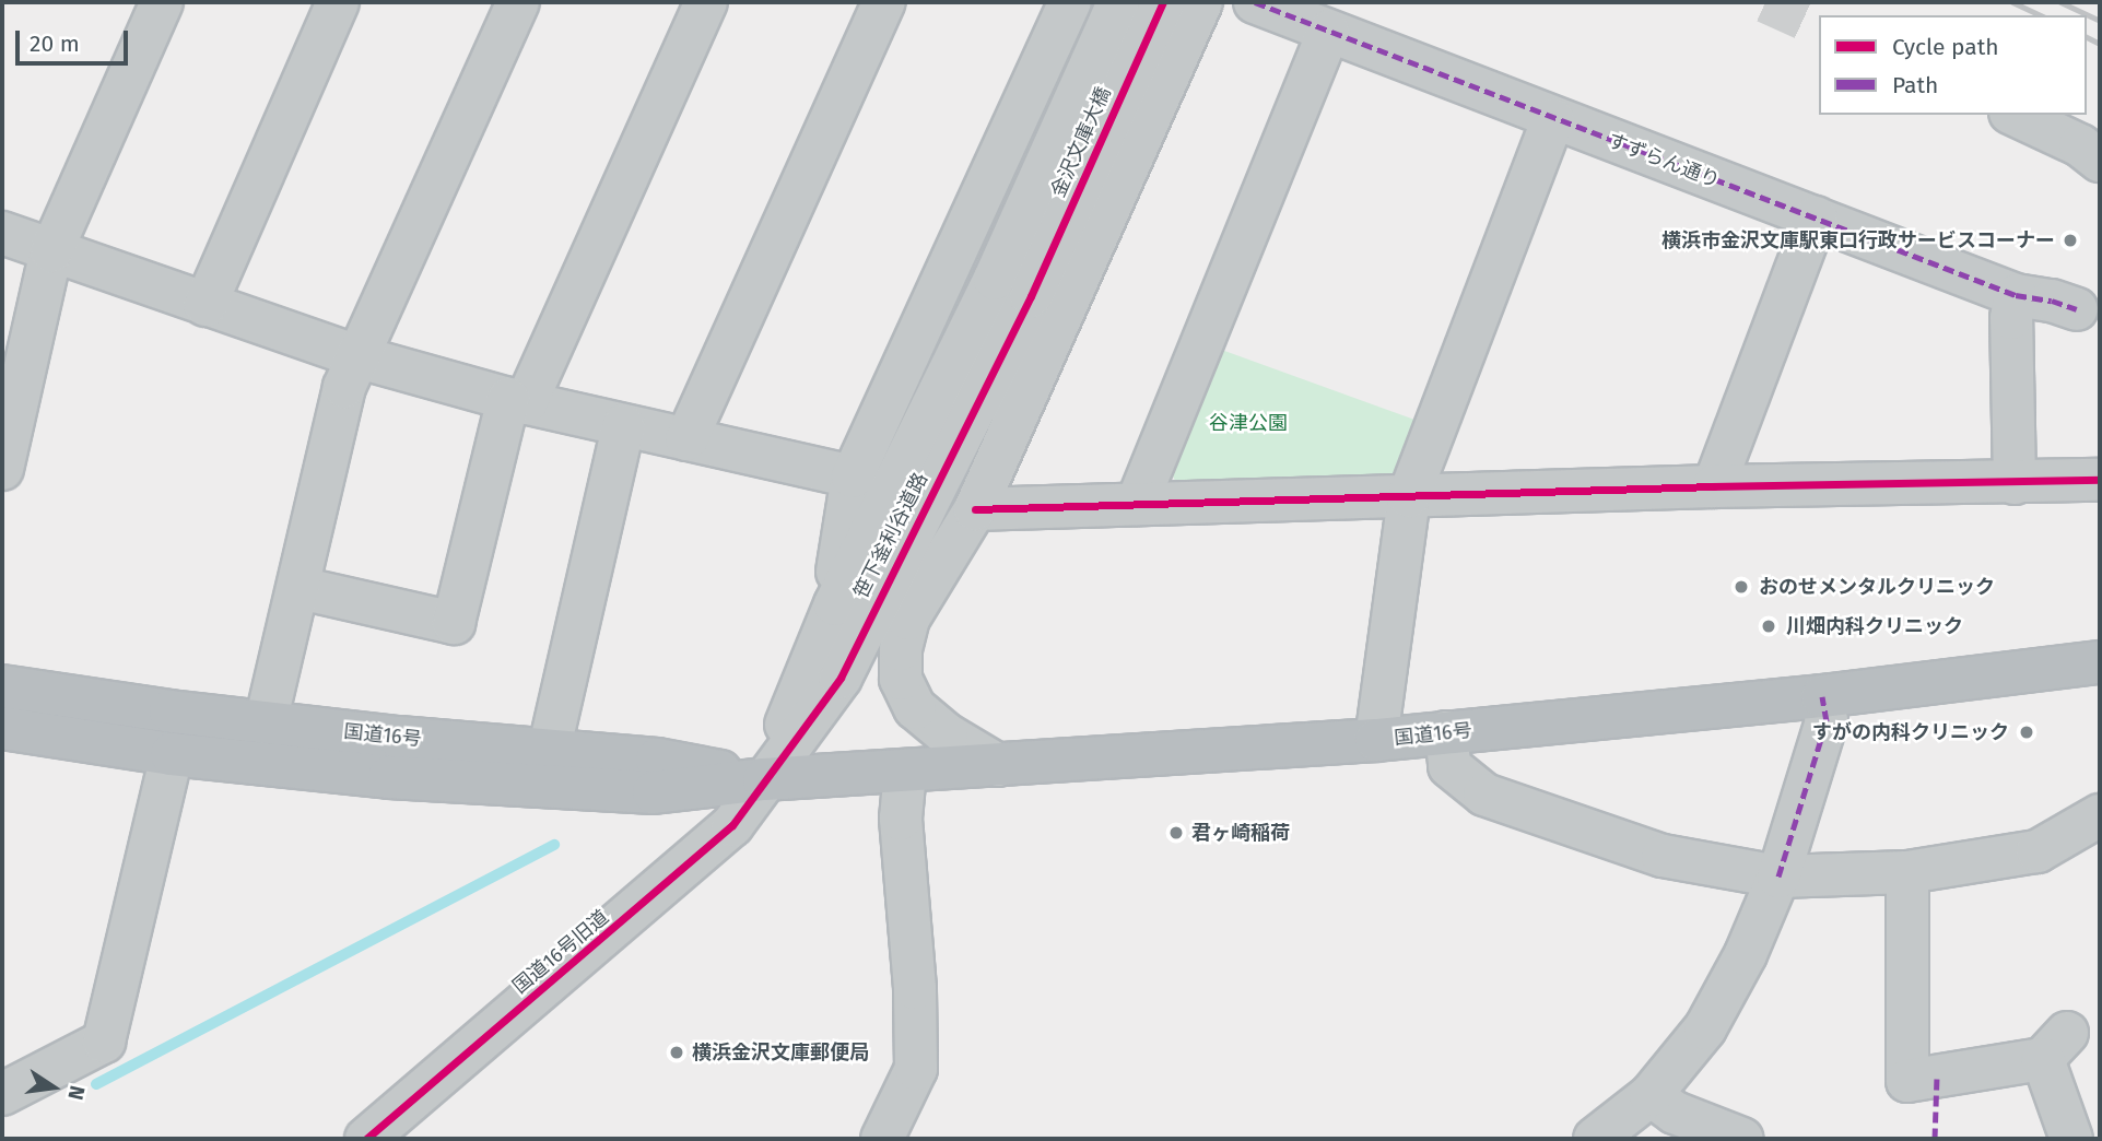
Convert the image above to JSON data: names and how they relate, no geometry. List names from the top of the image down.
{
  "streets": {
    "highway": ["国道16号"],
    "street": [
      "金沢文庫大橋",
      "すずらん通り",
      "笹下釜利谷道路",
      "国道16号旧道"
    ]
  },
  "crossings": [
    ["金沢文庫大橋", "笹下釜利谷道路"],
    ["笹下釜利谷道路", "国道16号"],
    ["笹下釜利谷道路", "国道16号旧道"],
    ["国道16号", "国道16号旧道"]
  ],
  "parks": ["谷津公園"],
  "places": [
    "横浜市金沢文庫駅東口行政サービスコーナー",
    "おのせメンタルクリニック",
    "川畑内科クリニック",
    "すがの内科クリニック",
    "君ヶ崎稲荷",
    "横浜金沢文庫郵便局"
  ],
  "legend": ["Cycle path", "Path"],
  "scale_bar": "20 m",
  "north": "right"
}
